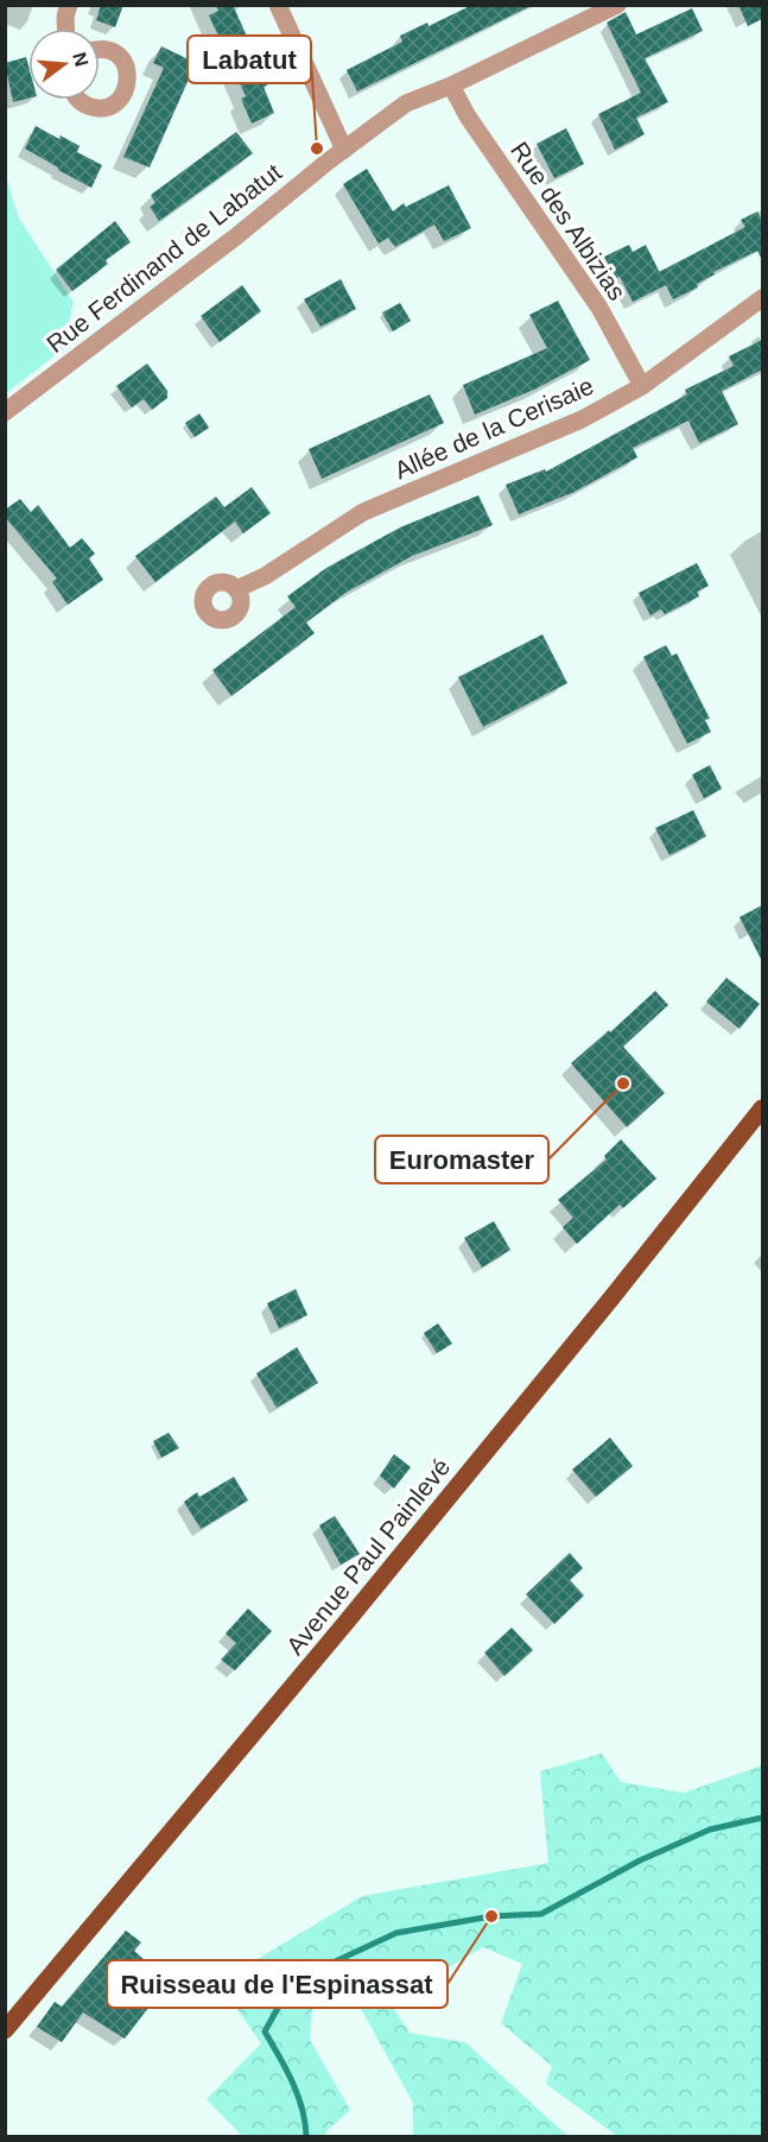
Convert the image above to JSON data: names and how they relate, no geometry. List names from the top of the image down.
{
  "streets": {
    "main road": ["Avenue Paul Painlevé"],
    "street": ["Rue des Albizias", "Rue Ferdinand de Labatut", "Allée de la Cerisaie"]
  },
  "crossings": [
    ["Rue des Albizias", "Rue Ferdinand de Labatut"],
    ["Rue des Albizias", "Allée de la Cerisaie"]
  ],
  "places": ["Labatut", "Euromaster", "Ruisseau de l'Espinassat"],
  "north": "right"
}
